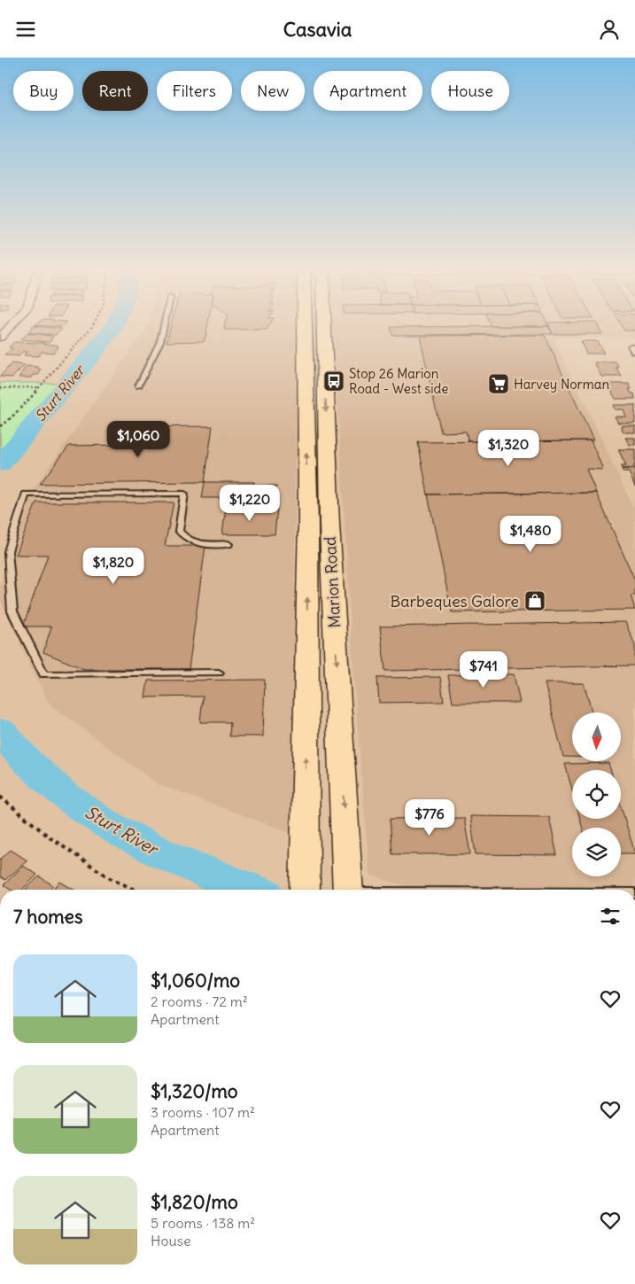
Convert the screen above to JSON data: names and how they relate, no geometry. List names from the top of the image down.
{
  "streets": {
    "main road": ["Marion Road"]
  },
  "water": ["Sturt River"],
  "places": {
    "bus stop": ["Stop 26 Marion Road - West side"],
    "supermarket": ["Harvey Norman"],
    "shop": ["Barbeques Galore"]
  },
  "north": "bottom",
  "page": {
    "header": "Casavia",
    "chip": [
      "Buy",
      "Rent",
      "Filters",
      "New",
      "Apartment",
      "House"
    ],
    "price": [
      "$1,060",
      "$1,320",
      "$1,220",
      "$1,480",
      "$1,820",
      "$741",
      "$776"
    ],
    "heading": "7 homes",
    "list": [
      {
        "name": "$1,060/mo",
        "note": "2 rooms · 72 m² · Apartment"
      },
      {
        "name": "$1,320/mo",
        "note": "3 rooms · 107 m² · Apartment"
      },
      {
        "name": "$1,820/mo",
        "note": "5 rooms · 138 m² · House"
      }
    ]
  }
}
